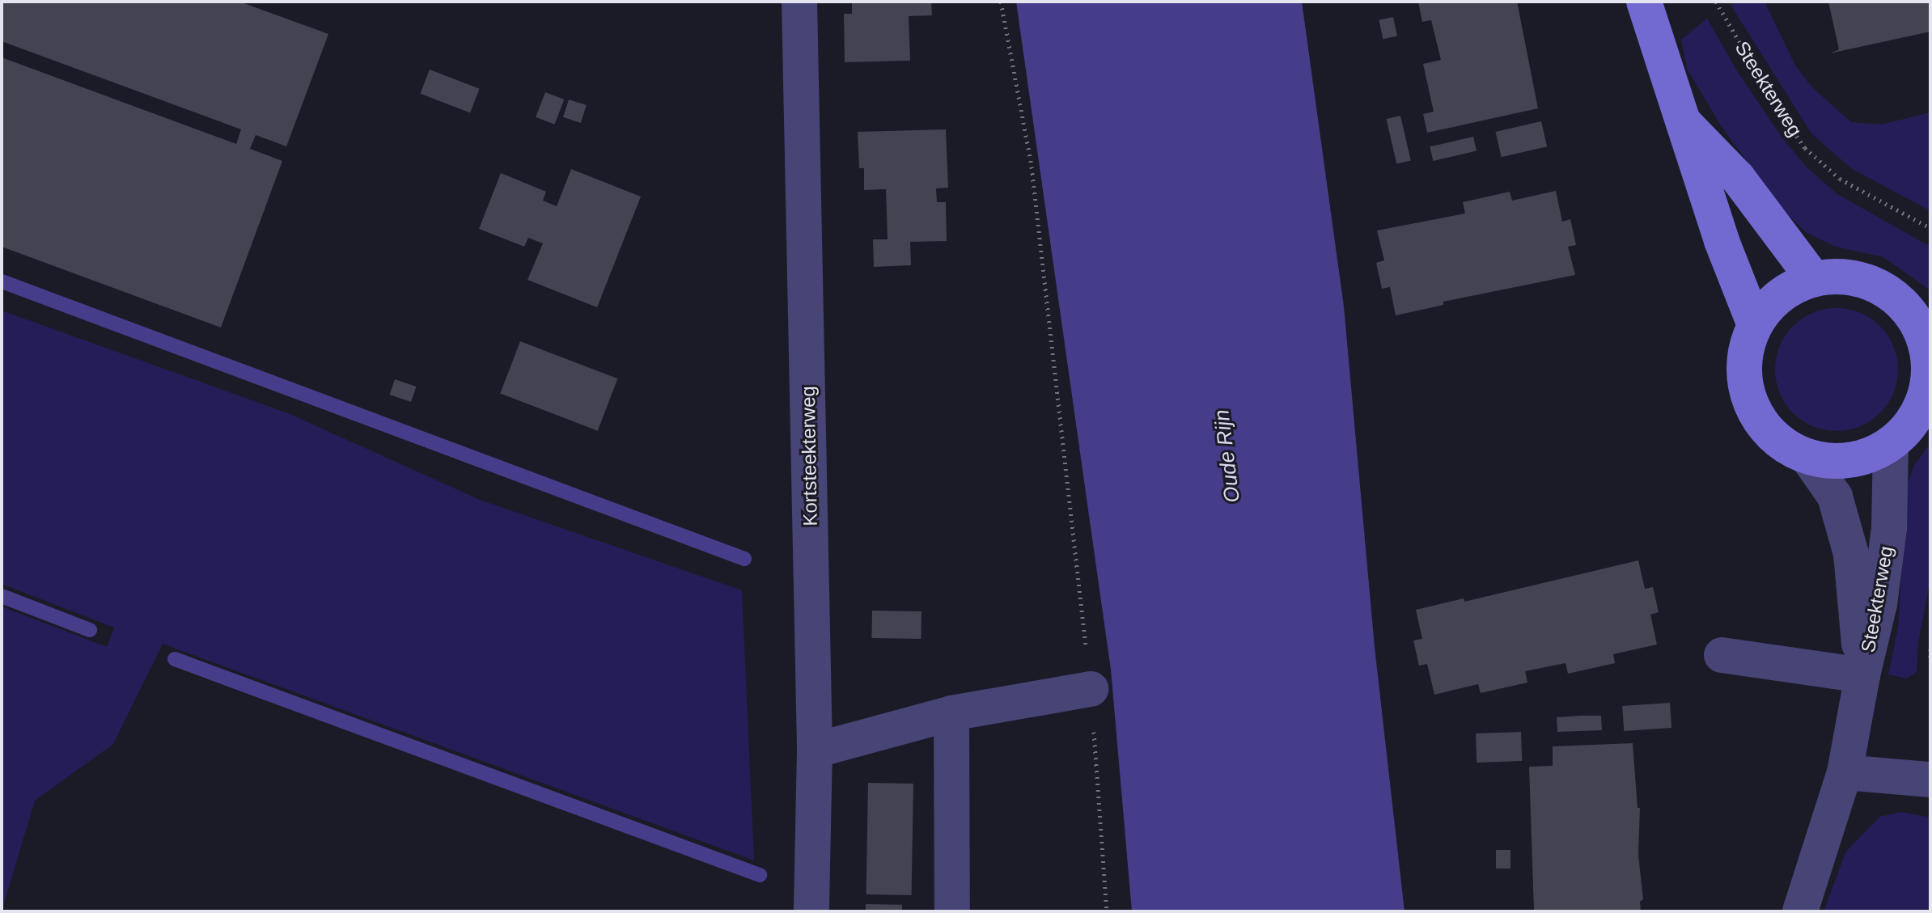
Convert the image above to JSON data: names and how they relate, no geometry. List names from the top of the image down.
{
  "streets": {
    "street": ["Steekterweg", "Kortsteekterweg"]
  },
  "water": ["Oude Rijn"]
}
